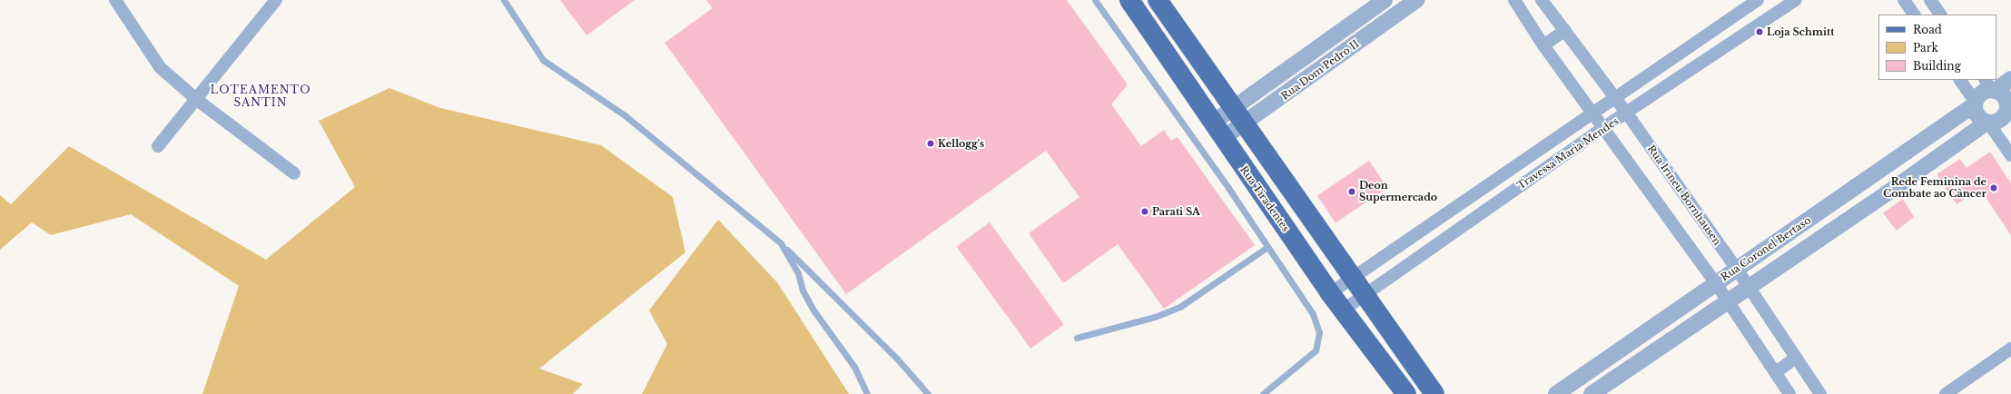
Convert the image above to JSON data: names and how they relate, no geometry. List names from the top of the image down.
{
  "streets": {
    "main road": ["Rua Tiradentes"],
    "street": [
      "Rua Dom Pedro II",
      "Travessa Maria Mendes",
      "Rua Irineu Bornhausen",
      "Rua Coronel Bertaso"
    ]
  },
  "crossings": [
    ["Rua Dom Pedro II", "Rua Tiradentes"],
    ["Travessa Maria Mendes", "Rua Irineu Bornhausen"],
    ["Travessa Maria Mendes", "Rua Tiradentes"],
    ["Rua Irineu Bornhausen", "Rua Coronel Bertaso"]
  ],
  "districts": ["LOTEAMENTO SANTIN"],
  "places": [
    "Loja Schmitt",
    "Kellogg's",
    "Rede Feminina de Combate ao Câncer",
    "Deon Supermercado",
    "Parati SA"
  ],
  "legend": ["Road", "Park", "Building"]
}
